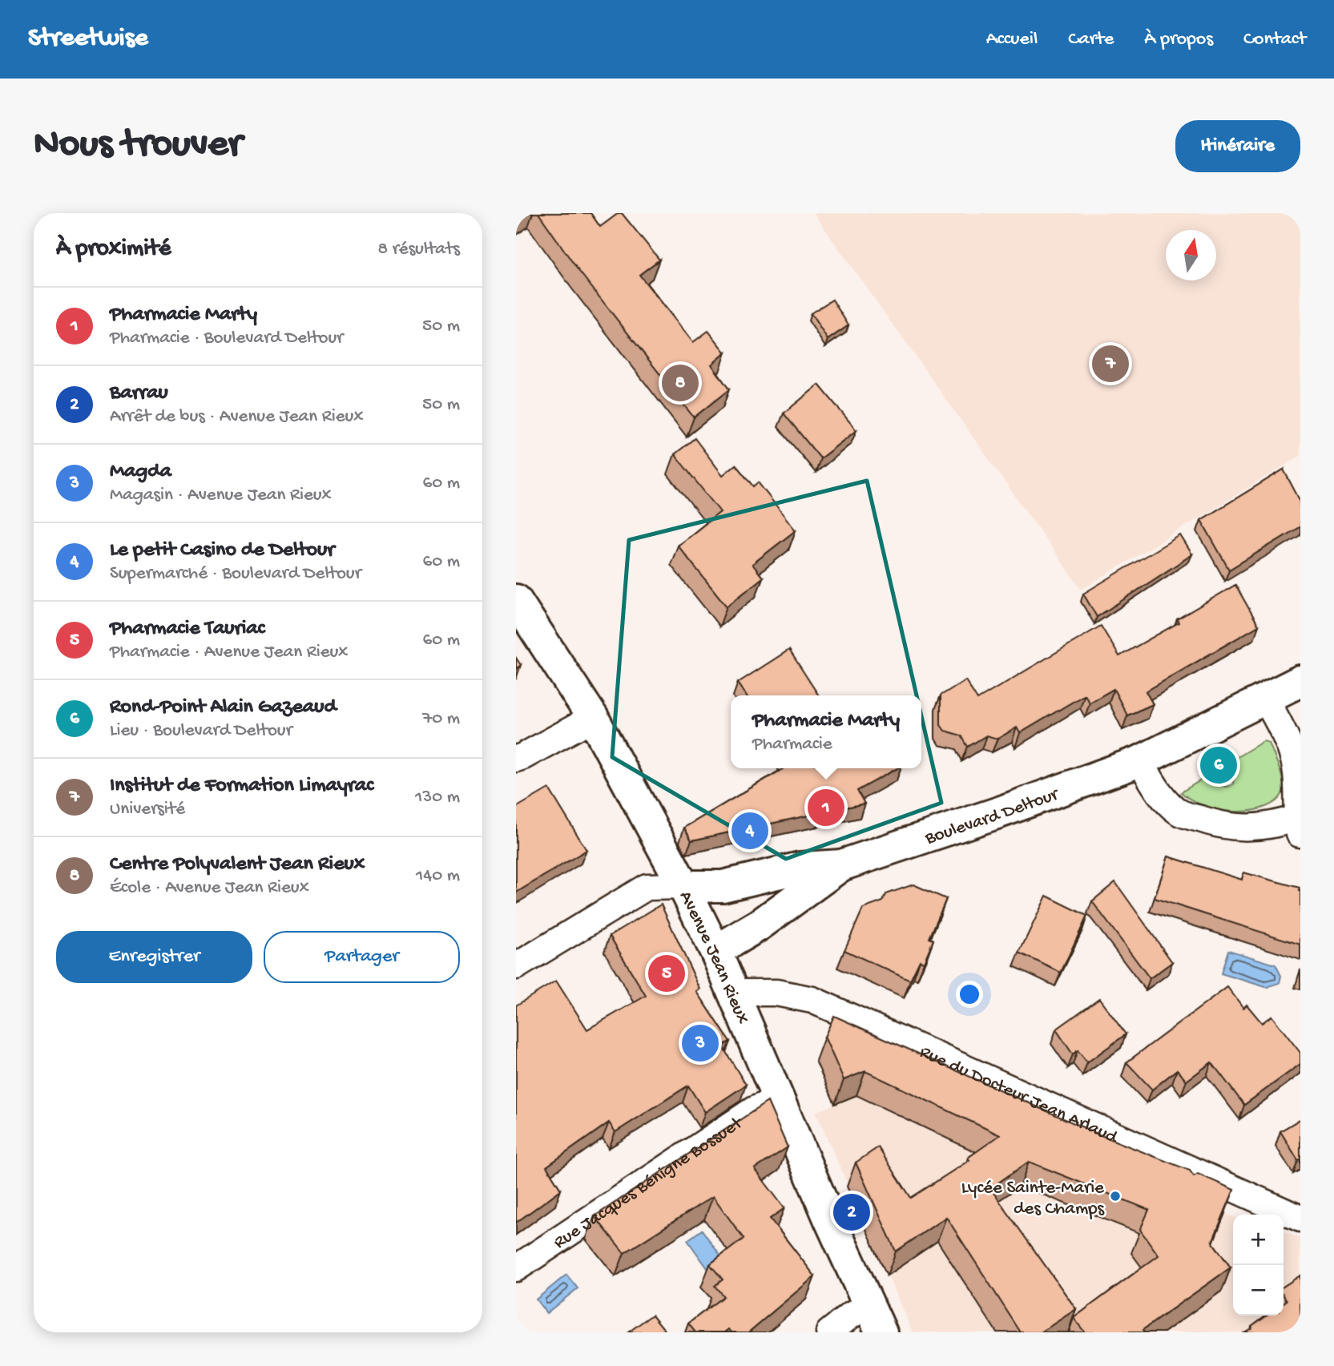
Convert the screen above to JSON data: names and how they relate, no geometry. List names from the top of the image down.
{
  "streets": {
    "street": [
      "Boulevard Deltour",
      "Avenue Jean Rieux",
      "Rue du Docteur Jean Arlaud",
      "Rue Jacques Bénigne Bossuet"
    ]
  },
  "crossings": [
    ["Boulevard Deltour", "Avenue Jean Rieux"],
    ["Avenue Jean Rieux", "Rue du Docteur Jean Arlaud"],
    ["Avenue Jean Rieux", "Rue Jacques Bénigne Bossuet"]
  ],
  "places": ["Lycée Sainte-Marie des Champs"],
  "north": "top",
  "page": {
    "header": "Streetwise",
    "nav": [
      "Accueil",
      "Carte",
      "À propos",
      "Contact"
    ],
    "buttons": [
      "Itinéraire",
      ["Enregistrer", "Partager"]
    ],
    "title": "Nous trouver",
    "heading": ["À proximité", "8 résultats"],
    "list": [
      {
        "mark": "1",
        "name": "Pharmacie Marty",
        "note": "Pharmacie · Boulevard Deltour",
        "value": "50 m"
      },
      {
        "mark": "2",
        "name": "Barrau",
        "note": "Arrêt de bus · Avenue Jean Rieux",
        "value": "50 m"
      },
      {
        "mark": "3",
        "name": "Magda",
        "note": "Magasin · Avenue Jean Rieux",
        "value": "60 m"
      },
      {
        "mark": "4",
        "name": "Le petit Casino de Deltour",
        "note": "Supermarché · Boulevard Deltour",
        "value": "60 m"
      },
      {
        "mark": "5",
        "name": "Pharmacie Tauriac",
        "note": "Pharmacie · Avenue Jean Rieux",
        "value": "60 m"
      },
      {
        "mark": "6",
        "name": "Rond-Point Alain Gazeaud",
        "note": "Lieu · Boulevard Deltour",
        "value": "70 m"
      },
      {
        "mark": "7",
        "name": "Institut de Formation Limayrac",
        "note": "Université",
        "value": "130 m"
      },
      {
        "mark": "8",
        "name": "Centre Polyvalent Jean Rieux",
        "note": "École · Avenue Jean Rieux",
        "value": "140 m"
      }
    ],
    "pins": [
      "7",
      "8",
      "6",
      "1",
      "4",
      "5",
      "3",
      "2"
    ],
    "popup": ["Pharmacie Marty", "Pharmacie"],
    "map_buttons": ["+", "−"]
  }
}
